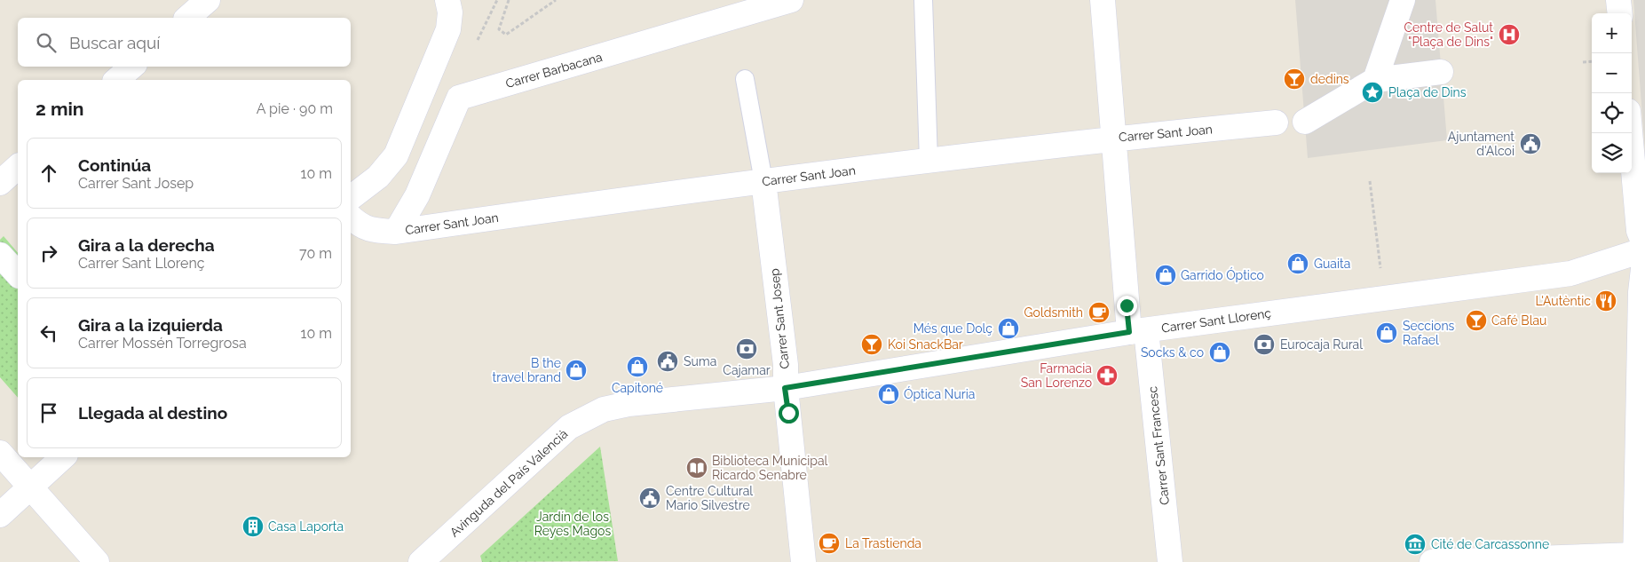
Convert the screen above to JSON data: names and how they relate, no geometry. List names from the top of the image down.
{
  "streets": {
    "street": [
      "Carrer Barbacana",
      "Carrer Sant Joan",
      "Carrer Sant Josep",
      "Carrer Sant Llorenç",
      "Carrer Sant Francesc",
      "Avinguda del País Valencià"
    ]
  },
  "crossings": [
    ["Carrer Barbacana", "Carrer Sant Joan"],
    ["Carrer Sant Joan", "Carrer Sant Josep"],
    ["Carrer Sant Joan", "Carrer Sant Francesc"],
    ["Carrer Sant Josep", "Carrer Sant Llorenç"],
    ["Carrer Sant Josep", "Avinguda del País Valencià"],
    ["Carrer Sant Llorenç", "Carrer Sant Francesc"],
    ["Carrer Sant Llorenç", "Avinguda del País Valencià"]
  ],
  "parks": ["Jardín de los Reyes Magos"],
  "places": {
    "hospital": ["Centre de Salut \"Plaça de Dins\""],
    "bar": ["dedins", "Café Blau", "Koi SnackBar"],
    "place": ["Plaça de Dins"],
    "public building": ["Ajuntament d'Alcoi", "Suma", "Centre Cultural Mario Silvestre"],
    "shop": [
      "Guaita",
      "Garrido Óptico",
      "Més que Dolç",
      "Seccions Rafael",
      "Socks & co",
      "Capitoné",
      "B the travel brand",
      "Óptica Nuria"
    ],
    "restaurant": ["L'Autèntic"],
    "cafe": ["Goldsmith", "La Trastienda"],
    "bank": ["Eurocaja Rural", "Cajamar"],
    "pharmacy": ["Farmacia San Lorenzo"],
    "library": ["Biblioteca Municipal Ricardo Senabre"],
    "building": ["Casa Laporta"],
    "museum": ["Cité de Carcassonne"]
  },
  "page": {
    "map_buttons": ["+", "−"],
    "search": "Buscar aquí",
    "heading": ["2 min", "A pie · 90 m"],
    "list": [
      ["Continúa", "Carrer Sant Josep", "10 m"],
      ["Gira a la derecha", "Carrer Sant Llorenç", "70 m"],
      ["Gira a la izquierda", "Carrer Mossén Torregrosa", "10 m"],
      "Llegada al destino"
    ]
  }
}
